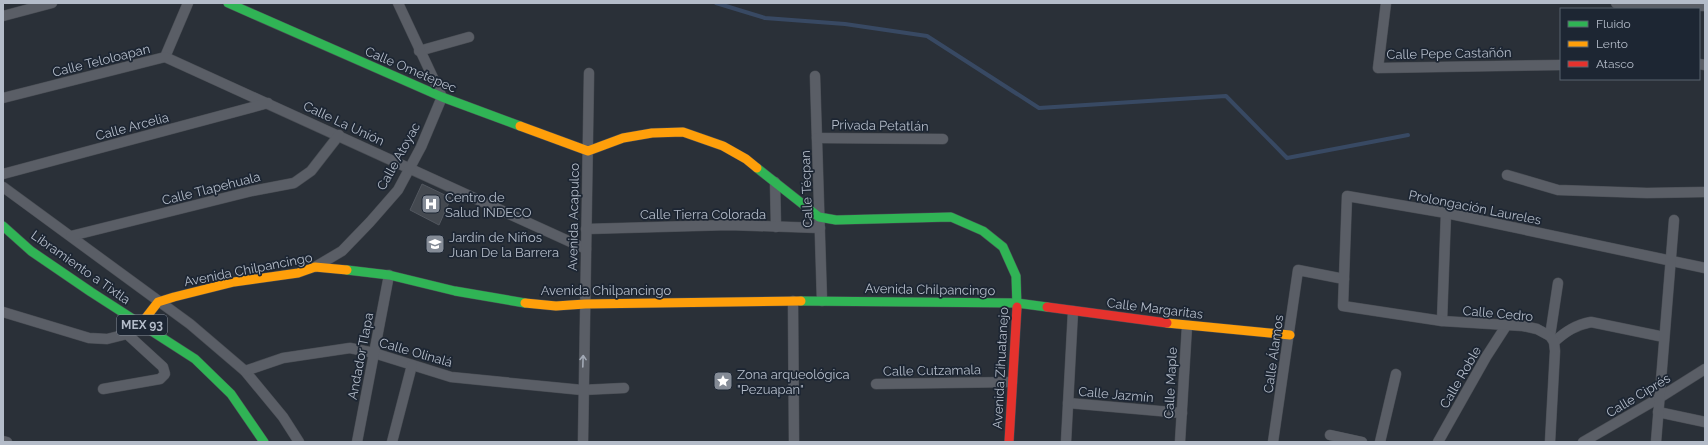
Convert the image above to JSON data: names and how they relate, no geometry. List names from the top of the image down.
{
  "streets": {
    "street": [
      "Calle Pepe Castañón",
      "Calle Teloloapan",
      "Calle Ometepec",
      "Calle La Unión",
      "Privada Petatlán",
      "Calle Arcelia",
      "Calle Atoyac",
      "Calle Tlapehuala",
      "Calle Técpan",
      "Prolongación Laureles",
      "Calle Tierra Colorada",
      "Avenida Acapulco",
      "Libramiento a Tixtla",
      "Avenida Chilpancingo",
      "Calle Margaritas",
      "Calle Cedro",
      "MEX 93",
      "Calle Olinalá",
      "Calle Álamos",
      "Andador Tlapa",
      "Avenida Zihuatanejo",
      "Calle Cutzamala",
      "Calle Roble",
      "Calle Maple",
      "Calle Jazmín",
      "Calle Ciprés"
    ]
  },
  "crossings": [
    ["Calle Teloloapan", "Calle La Unión"],
    ["Calle Teloloapan", "Calle Arcelia"],
    ["Calle Ometepec", "Calle Atoyac"],
    ["Calle Ometepec", "Avenida Acapulco"],
    ["Calle Ometepec", "Avenida Zihuatanejo"],
    ["Calle La Unión", "Calle Arcelia"],
    ["Calle La Unión", "Calle Atoyac"],
    ["Calle La Unión", "Calle Tlapehuala"],
    ["Calle La Unión", "Avenida Acapulco"],
    ["Privada Petatlán", "Calle Técpan"],
    ["Calle Atoyac", "Avenida Chilpancingo"],
    ["Calle Técpan", "Calle Tierra Colorada"],
    ["Calle Técpan", "Avenida Chilpancingo"],
    ["Calle Técpan", "Avenida Zihuatanejo"],
    ["Prolongación Laureles", "Calle Cedro"],
    ["Prolongación Laureles", "Calle Álamos"],
    ["Calle Tierra Colorada", "Avenida Acapulco"],
    ["Avenida Acapulco", "Avenida Chilpancingo"],
    ["Avenida Acapulco", "Calle Olinalá"],
    ["Avenida Acapulco", "Avenida Zihuatanejo"],
    ["Avenida Chilpancingo", "Calle Margaritas"],
    ["Avenida Chilpancingo", "Andador Tlapa"],
    ["Avenida Chilpancingo", "Avenida Zihuatanejo"],
    ["Calle Margaritas", "Calle Álamos"],
    ["Calle Margaritas", "Avenida Zihuatanejo"],
    ["Calle Margaritas", "Calle Maple"],
    ["Calle Margaritas", "Calle Jazmín"],
    ["Calle Cedro", "Calle Roble"],
    ["Calle Olinalá", "Andador Tlapa"],
    ["Avenida Zihuatanejo", "Calle Cutzamala"],
    ["Calle Maple", "Calle Jazmín"]
  ],
  "places": {
    "hospital": ["Centro de Salud INDECO"],
    "school or university": ["Jardín de Niños Juan De la Barrera"],
    "place": ["Zona arqueológica \"Pezuapan\""]
  },
  "legend": ["Fluido", "Lento", "Atasco"]
}
